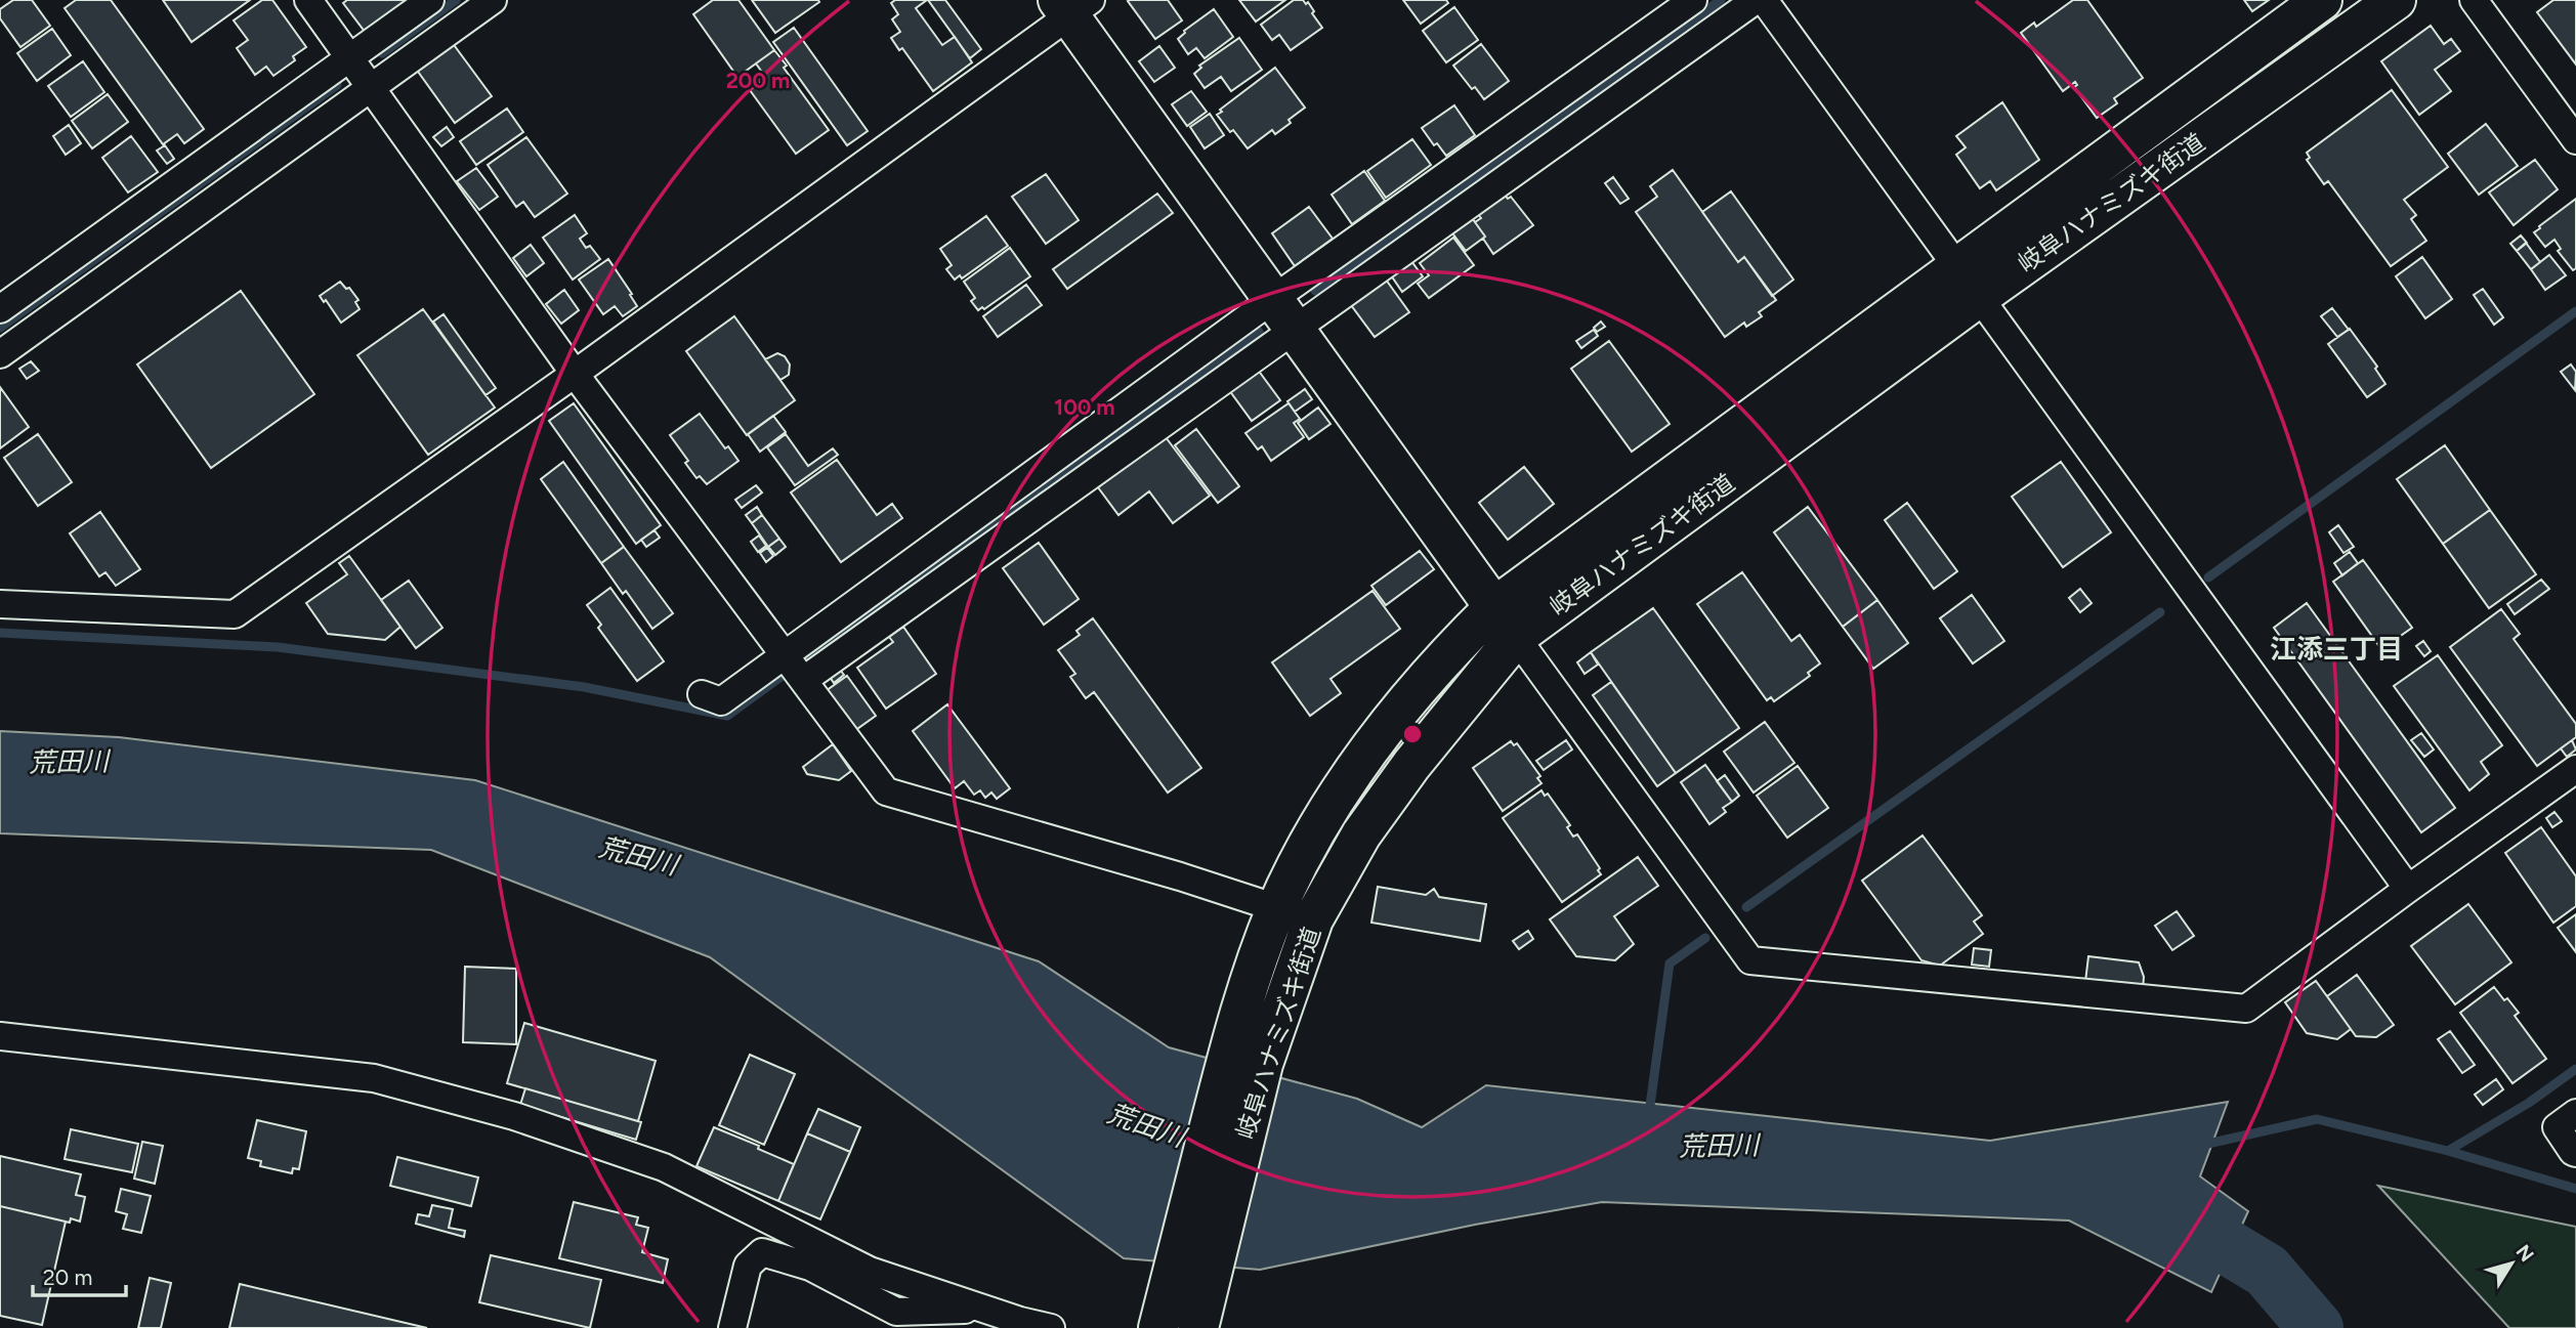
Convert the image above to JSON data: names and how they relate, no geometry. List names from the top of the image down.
{
  "streets": {
    "main road": ["岐阜ハナミズキ街道"]
  },
  "districts": ["江添三丁目"],
  "water": ["荒田川"],
  "scale_bar": "20 m",
  "north": "top right",
  "rings": ["200 m", "100 m"]
}
